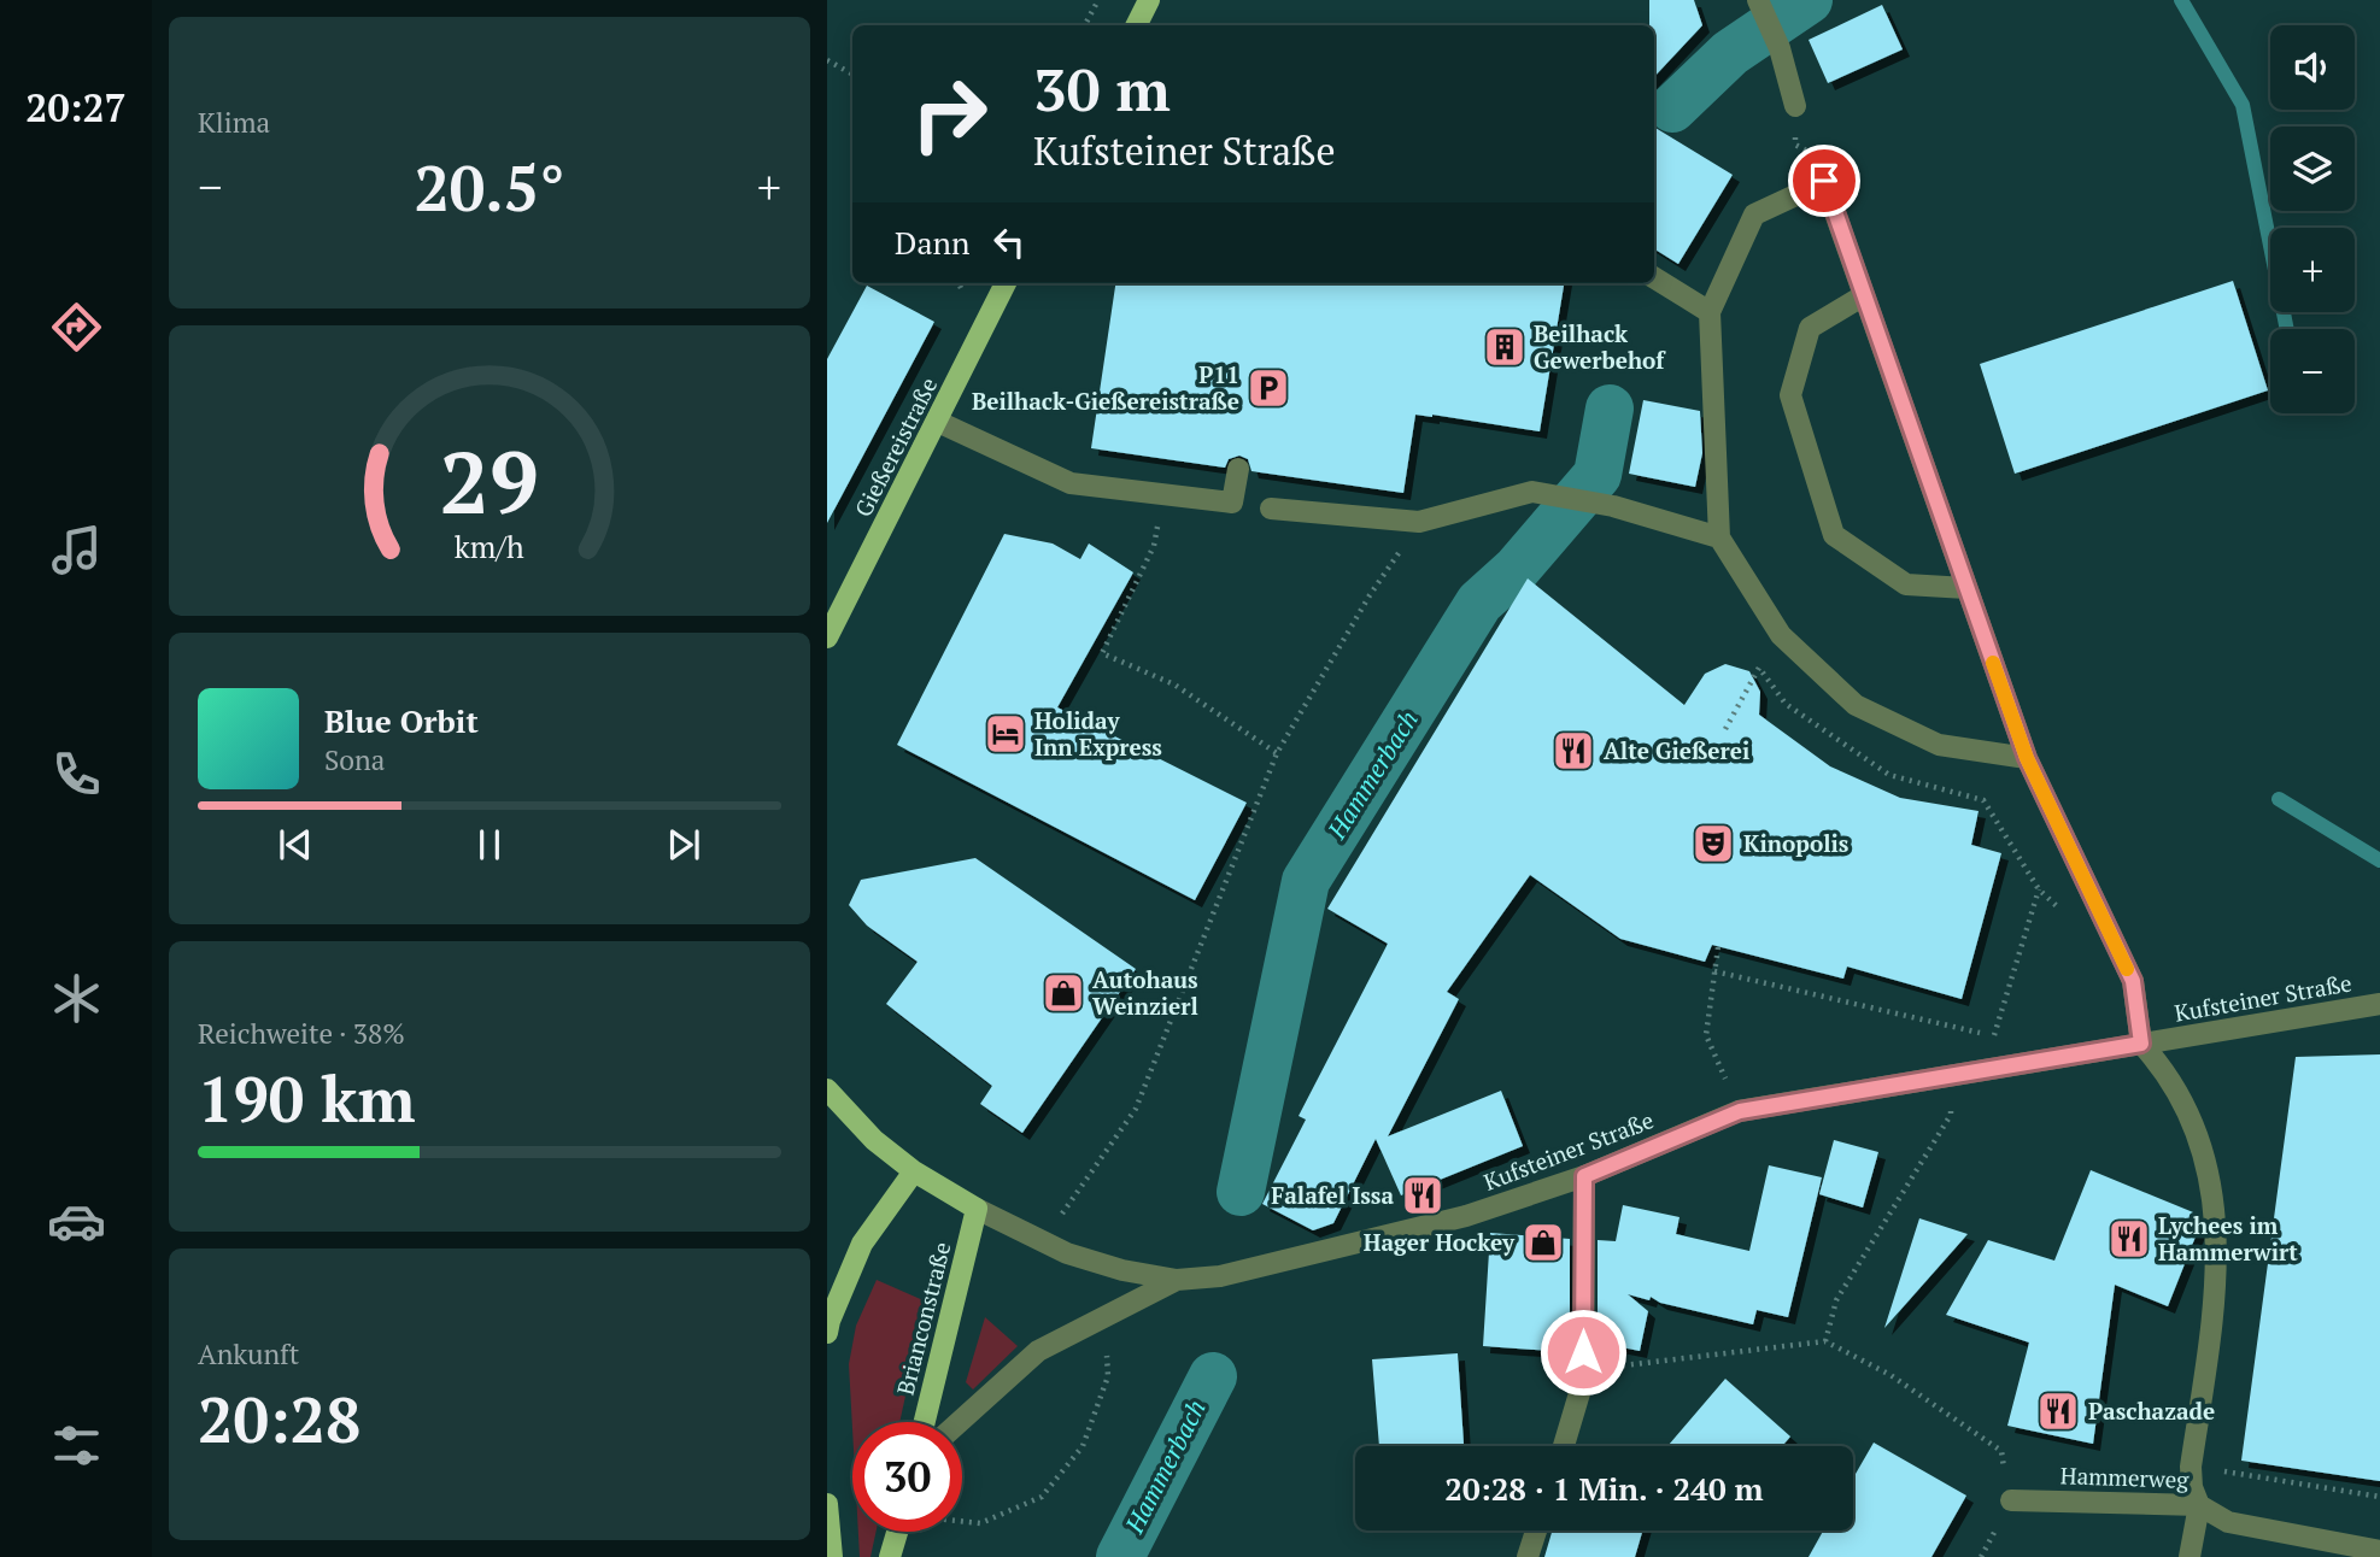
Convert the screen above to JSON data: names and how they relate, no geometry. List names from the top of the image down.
{
  "streets": {
    "main road": ["Gießereistraße", "Kufsteiner Straße", "Brianconstraße"],
    "street": ["Hammerweg"]
  },
  "crossings": [
    ["Kufsteiner Straße", "Brianconstraße"]
  ],
  "water": ["Hammerbach"],
  "places": {
    "building": ["Beilhack Gewerbehof"],
    "parking": ["P11 Beilhack-Gießereistraße"],
    "hotel": ["Holiday Inn Express"],
    "restaurant": [
      "Alte Gießerei",
      "Falafel Issa",
      "Lychees im Hammerwirt",
      "Paschazade"
    ],
    "theatre": ["Kinopolis"],
    "shop": ["Autohaus Weinzierl", "Hager Hockey"]
  },
  "page": {
    "tabs": "20:27",
    "tile": [
      "Klima",
      ["Reichweite · 38%", "190 km"],
      ["Ankunft", "20:28"]
    ],
    "map_buttons": ["+", "−"],
    "turn": ["30 m", "Kufsteiner Straße"],
    "heat": ["−", "20.5°", "+"],
    "then": "Dann",
    "song": ["Blue Orbit", "Sona"],
    "limit": "30",
    "trip": "20:28 · 1 Min. · 240 m",
    "gauge": ["29", "km/h"]
  }
}
